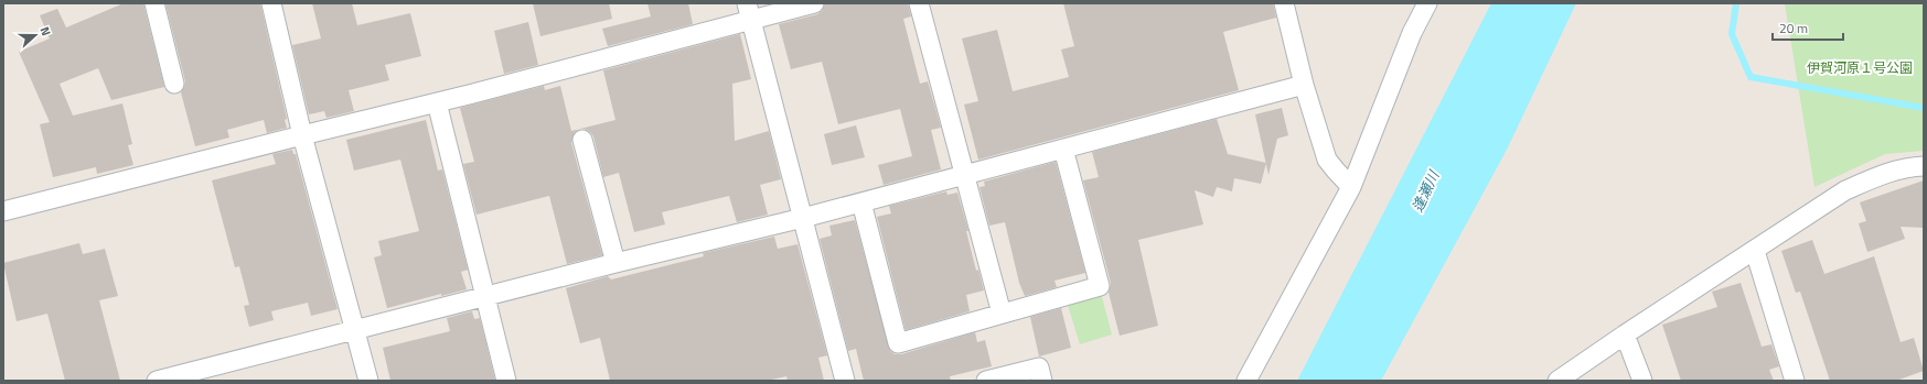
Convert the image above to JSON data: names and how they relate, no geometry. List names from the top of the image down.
{
  "water": ["逢瀬川"],
  "parks": ["伊賀河原１号公園"],
  "scale_bar": "20 m",
  "north": "right"
}
